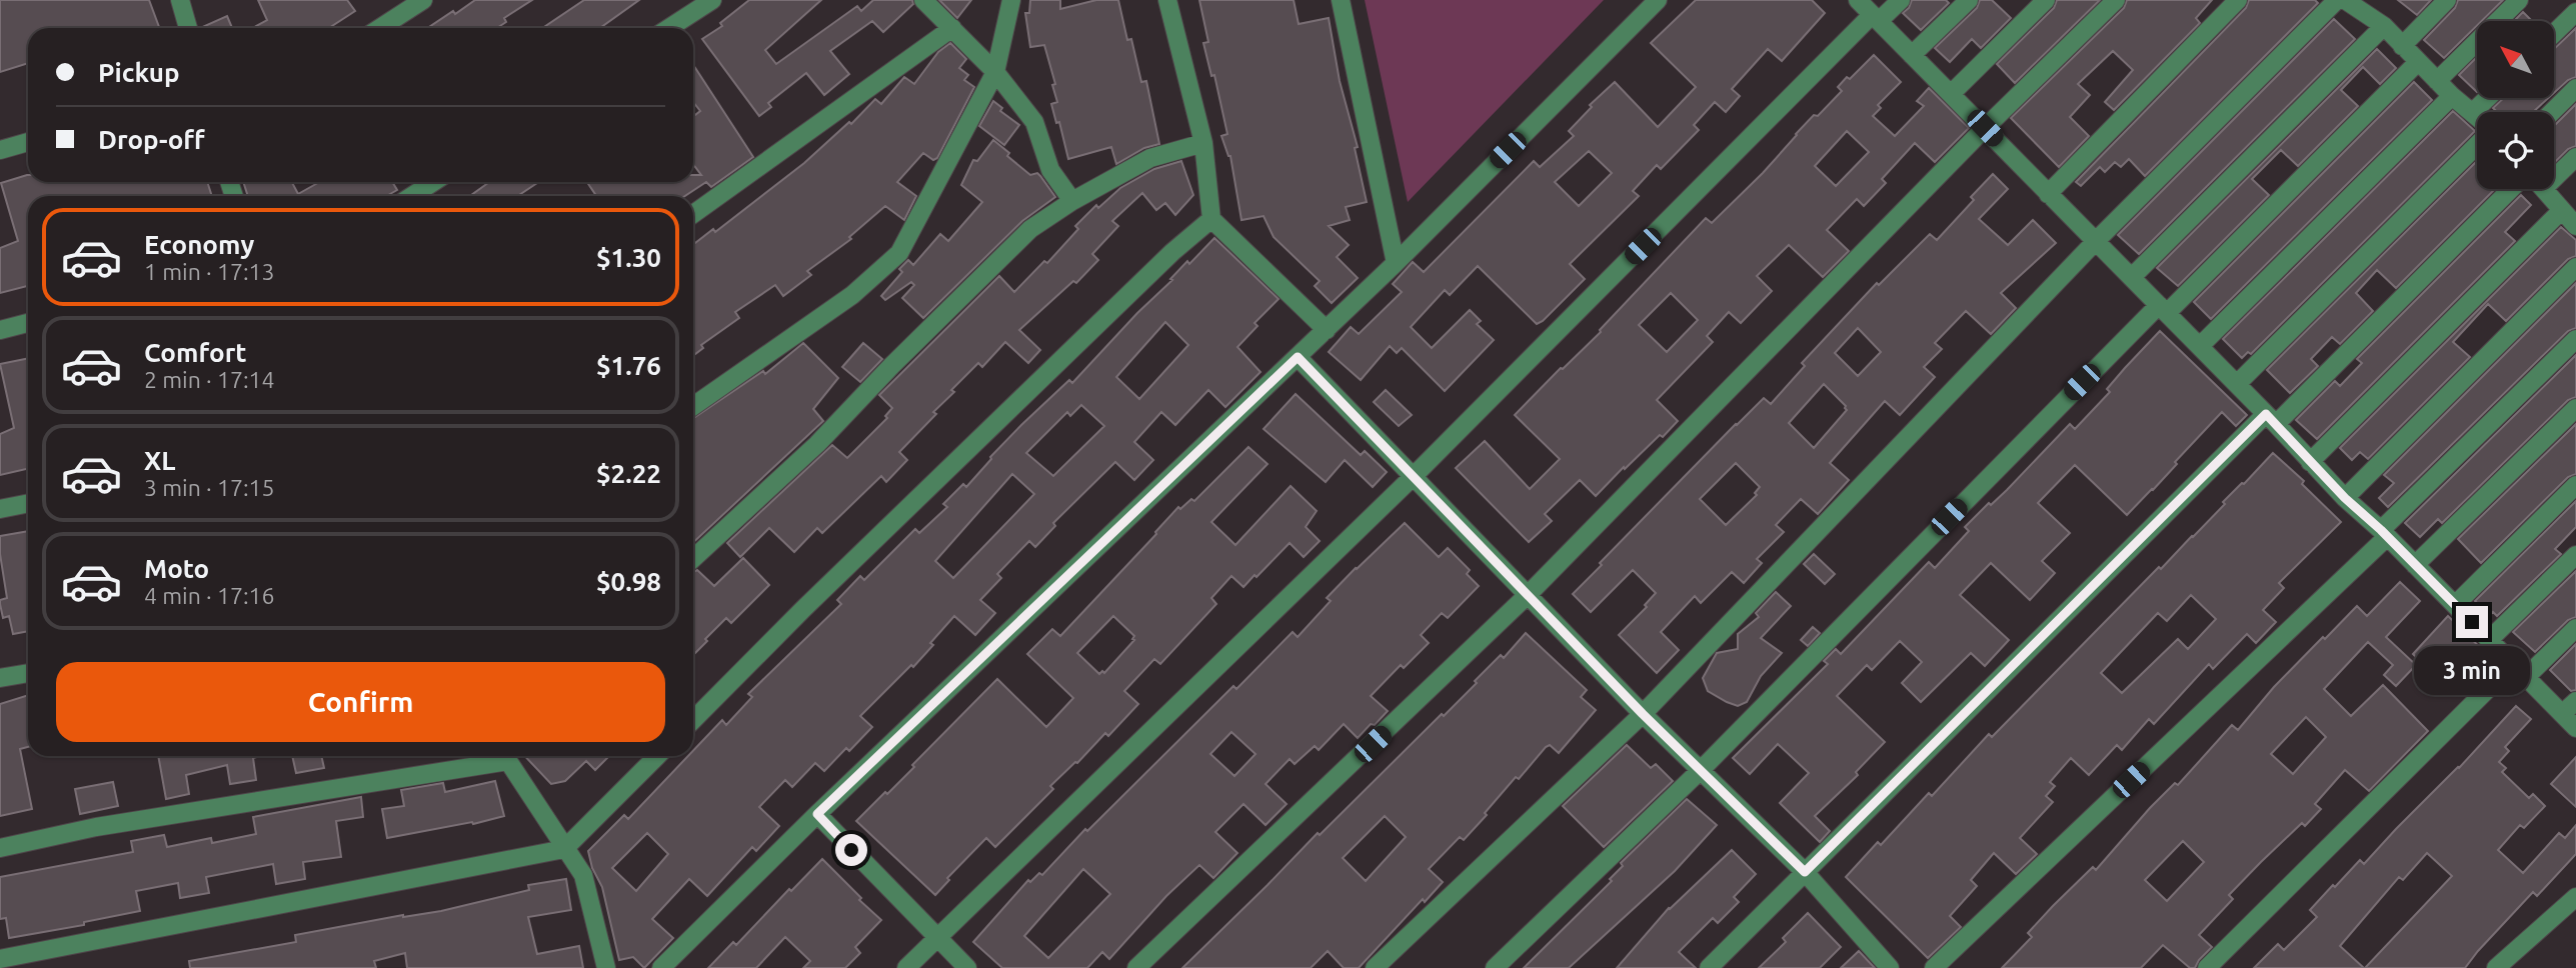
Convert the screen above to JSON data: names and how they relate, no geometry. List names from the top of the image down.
{
  "north": "top left",
  "page": {
    "banner": ["Pickup", "Drop-off"],
    "list": [
      {
        "name": "Economy",
        "note": "1 min · 17:13",
        "value": "$1.30"
      },
      {
        "name": "Comfort",
        "note": "2 min · 17:14",
        "value": "$1.76"
      },
      {
        "name": "XL",
        "note": "3 min · 17:15",
        "value": "$2.22"
      },
      {
        "name": "Moto",
        "note": "4 min · 17:16",
        "value": "$0.98"
      }
    ],
    "bubble": "3 min",
    "buttons": "Confirm"
  }
}
